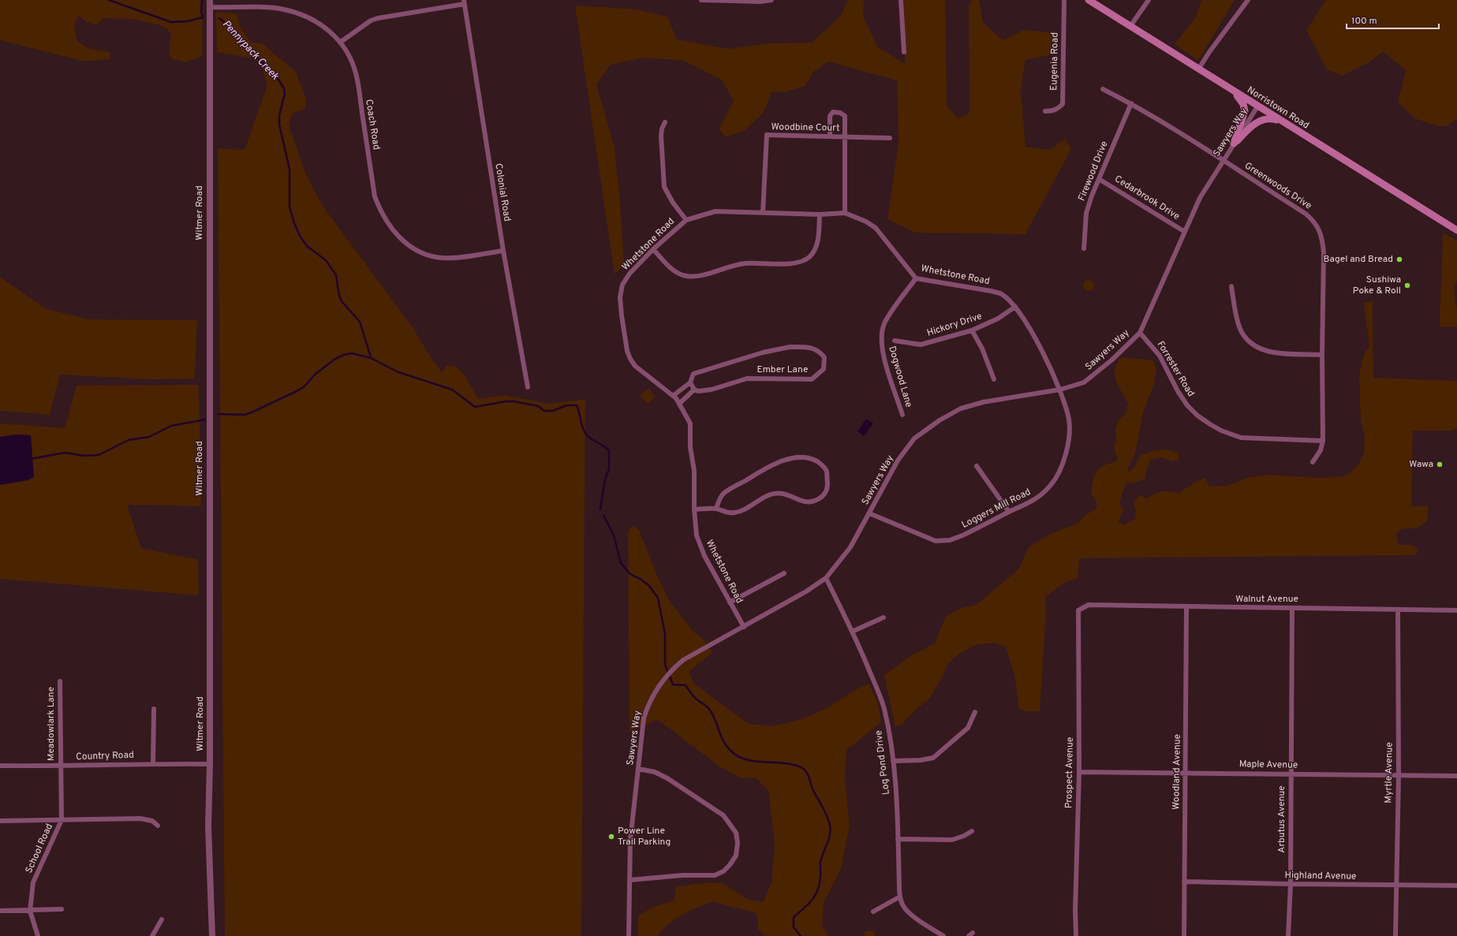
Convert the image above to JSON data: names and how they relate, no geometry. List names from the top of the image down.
{
  "streets": {
    "main road": ["Norristown Road"],
    "street": [
      "Eugenia Road",
      "Coach Road",
      "Woodbine Court",
      "Sawyers Way",
      "Firewood Drive",
      "Greenwoods Drive",
      "Colonial Road",
      "Cedarbrook Drive",
      "Witmer Road",
      "Whetstone Road",
      "Hickory Drive",
      "Forrester Road",
      "Ember Lane",
      "Dogwood Lane",
      "Loggers Mill Road",
      "Walnut Avenue",
      "Meadowlark Lane",
      "Country Road",
      "Log Pond Drive",
      "Maple Avenue",
      "Woodland Avenue",
      "Prospect Avenue",
      "Myrtle Avenue",
      "Arbutus Avenue",
      "School Road",
      "Highland Avenue"
    ]
  },
  "crossings": [
    ["Norristown Road", "Sawyers Way"],
    ["Coach Road", "Colonial Road"],
    ["Coach Road", "Witmer Road"],
    ["Woodbine Court", "Whetstone Road"],
    ["Sawyers Way", "Greenwoods Drive"],
    ["Sawyers Way", "Cedarbrook Drive"],
    ["Sawyers Way", "Whetstone Road"],
    ["Sawyers Way", "Forrester Road"],
    ["Sawyers Way", "Loggers Mill Road"],
    ["Sawyers Way", "Log Pond Drive"],
    ["Firewood Drive", "Greenwoods Drive"],
    ["Firewood Drive", "Cedarbrook Drive"],
    ["Greenwoods Drive", "Forrester Road"],
    ["Witmer Road", "Country Road"],
    ["Whetstone Road", "Hickory Drive"],
    ["Whetstone Road", "Ember Lane"],
    ["Whetstone Road", "Dogwood Lane"],
    ["Whetstone Road", "Loggers Mill Road"],
    ["Walnut Avenue", "Woodland Avenue"],
    ["Walnut Avenue", "Prospect Avenue"],
    ["Walnut Avenue", "Myrtle Avenue"],
    ["Walnut Avenue", "Arbutus Avenue"],
    ["Meadowlark Lane", "Country Road"],
    ["Meadowlark Lane", "School Road"],
    ["Country Road", "School Road"],
    ["Maple Avenue", "Woodland Avenue"],
    ["Maple Avenue", "Prospect Avenue"],
    ["Maple Avenue", "Myrtle Avenue"],
    ["Maple Avenue", "Arbutus Avenue"],
    ["Woodland Avenue", "Highland Avenue"],
    ["Myrtle Avenue", "Highland Avenue"],
    ["Arbutus Avenue", "Highland Avenue"]
  ],
  "water": ["Pennypack Creek"],
  "places": [
    "Bagel and Bread",
    "Sushiwa Poke & Roll",
    "Wawa",
    "Power Line Trail Parking"
  ],
  "scale_bar": "100 m"
}
